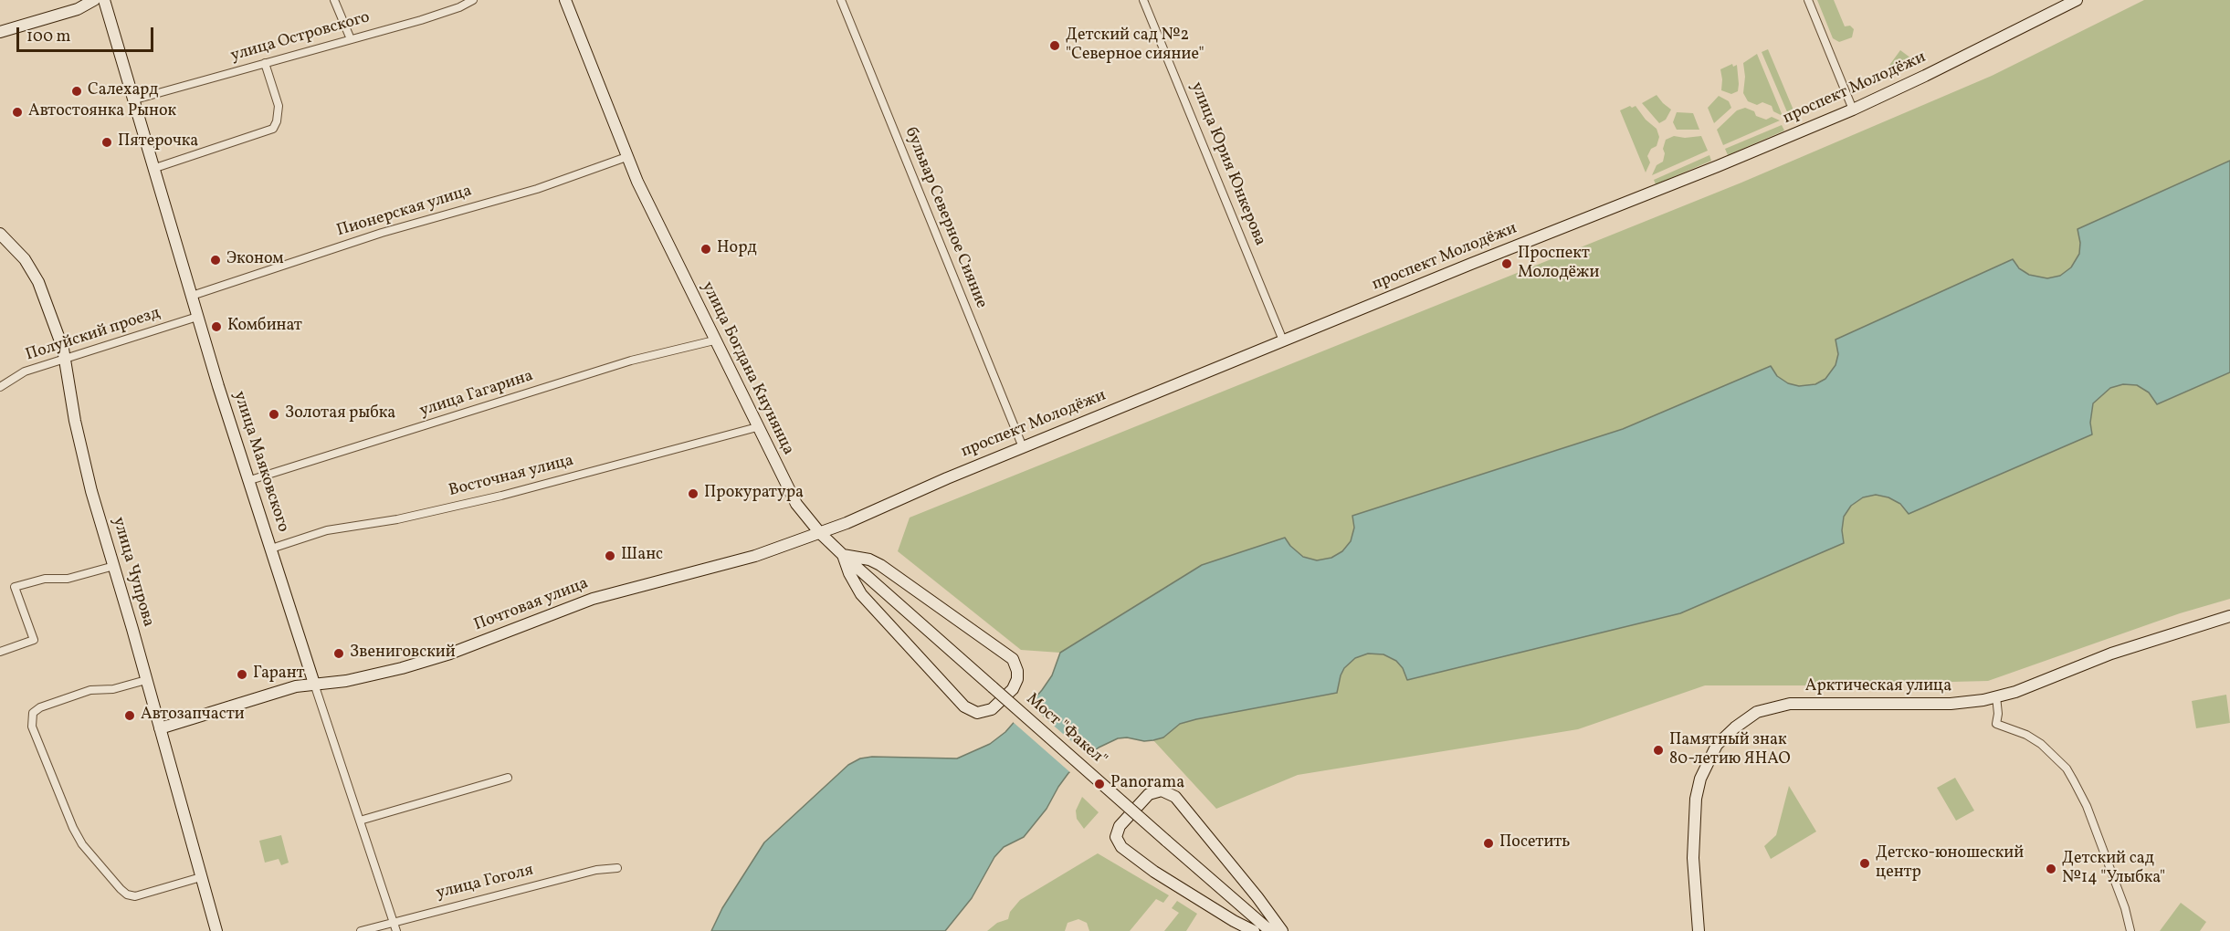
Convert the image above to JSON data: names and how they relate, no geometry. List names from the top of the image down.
{
  "streets": {
    "street": [
      "улица Островского",
      "проспект Молодёжи",
      "улица Юрия Юнкерова",
      "Пионерская улица",
      "бульвар Северное Сияние",
      "Полуйский проезд",
      "улица Богдана Кнунянца",
      "улица Гагарина",
      "улица Маяковского",
      "Восточная улица",
      "улица Чупрова",
      "Почтовая улица",
      "Арктическая улица",
      "Мост \"Факел\"",
      "улица Гоголя"
    ]
  },
  "crossings": [
    ["улица Островского", "улица Маяковского"],
    ["проспект Молодёжи", "улица Юрия Юнкерова"],
    ["проспект Молодёжи", "бульвар Северное Сияние"],
    ["проспект Молодёжи", "улица Богдана Кнунянца"],
    ["проспект Молодёжи", "Почтовая улица"],
    ["Пионерская улица", "улица Богдана Кнунянца"],
    ["Пионерская улица", "улица Маяковского"],
    ["Полуйский проезд", "улица Маяковского"],
    ["Полуйский проезд", "улица Чупрова"],
    ["улица Богдана Кнунянца", "улица Гагарина"],
    ["улица Богдана Кнунянца", "Восточная улица"],
    ["улица Богдана Кнунянца", "Почтовая улица"],
    ["улица Богдана Кнунянца", "Мост \"Факел\""],
    ["улица Гагарина", "улица Маяковского"],
    ["улица Маяковского", "Восточная улица"],
    ["улица Маяковского", "Почтовая улица"],
    ["улица Маяковского", "улица Гоголя"],
    ["улица Чупрова", "Почтовая улица"]
  ],
  "places": [
    "Детский сад №2 \"Северное сияние\"",
    "Салехард",
    "Автостоянка Рынок",
    "Пятерочка",
    "Норд",
    "Эконом",
    "Проспект Молодёжи",
    "Комбинат",
    "Золотая рыбка",
    "Прокуратура",
    "Шанс",
    "Звениговский",
    "Гарант",
    "Автозапчасти",
    "Памятный знак 80-летию ЯНАО",
    "Panorama",
    "Посетить",
    "Детско-юношеский центр",
    "Детский сад №14 \"Улыбка\""
  ],
  "scale_bar": "100 m"
}
